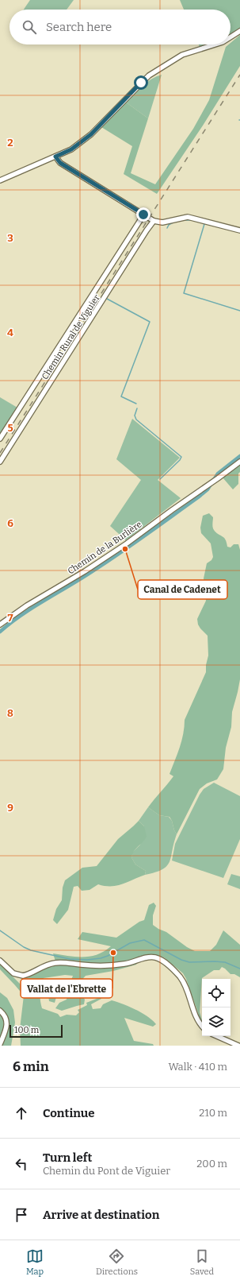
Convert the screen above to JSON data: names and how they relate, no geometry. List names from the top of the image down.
{
  "streets": {
    "street": ["Chemin Rural de Viguier", "Chemin de la Burlière"]
  },
  "places": ["Canal de Cadenet", "Vallat de l'Ebrette"],
  "scale_bar": "100 m",
  "page": {
    "search": "Search here",
    "scale": "100 m",
    "heading": ["6 min", "Walk · 410 m"],
    "list": [
      ["Continue", "210 m"],
      ["Turn left", "Chemin du Pont de Viguier", "200 m"],
      "Arrive at destination"
    ],
    "nav": ["Map", "Directions", "Saved"]
  },
  "grid": {
    "rows": [
      "2",
      "3",
      "4",
      "5",
      "6",
      "7",
      "8",
      "9"
    ]
  }
}
